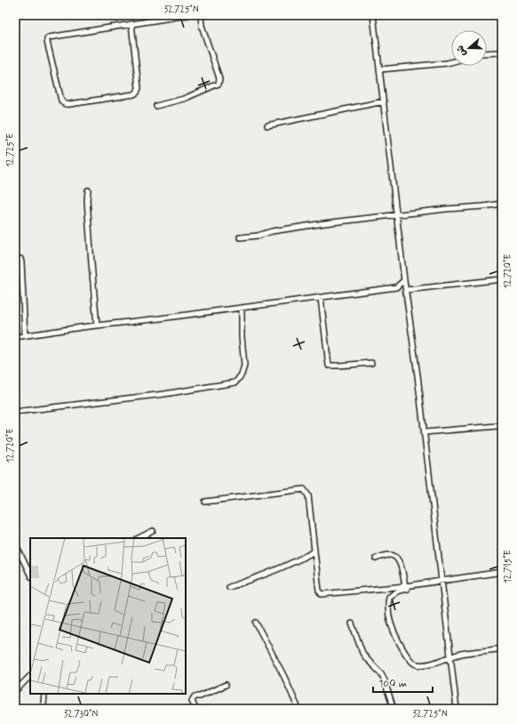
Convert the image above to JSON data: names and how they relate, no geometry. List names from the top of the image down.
{
  "scale_bar": "100 m",
  "north": "left",
  "coordinates": [
    "32.725°N",
    "12.725°E",
    "12.720°E",
    "12.715°E",
    "32.730°N"
  ]
}
